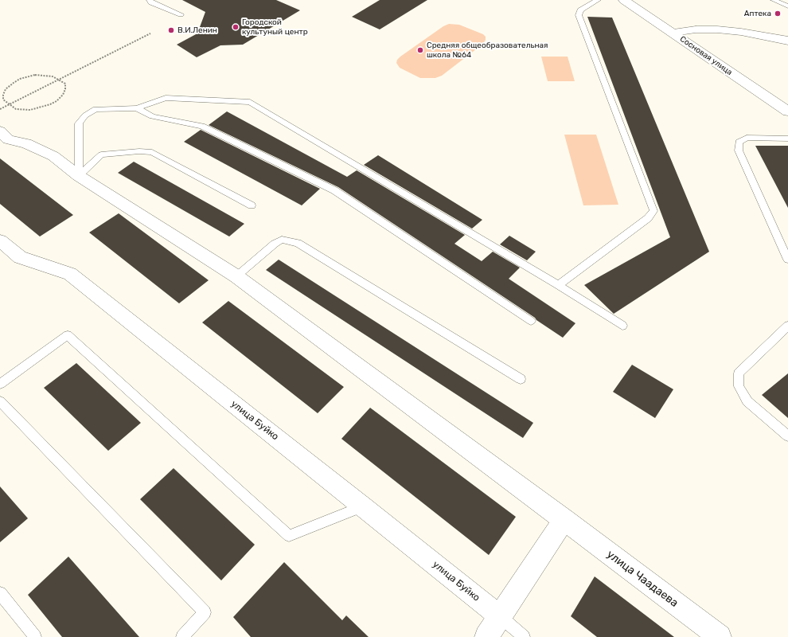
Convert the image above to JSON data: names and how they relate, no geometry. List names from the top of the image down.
{
  "streets": {
    "street": ["Сосновая улица", "улица Буйко", "улица Чаадаева"]
  },
  "places": [
    "Аптека",
    "Городской культуный центр",
    "В.И.Ленин",
    "Средняя общеобразовательная школа №64"
  ]
}
